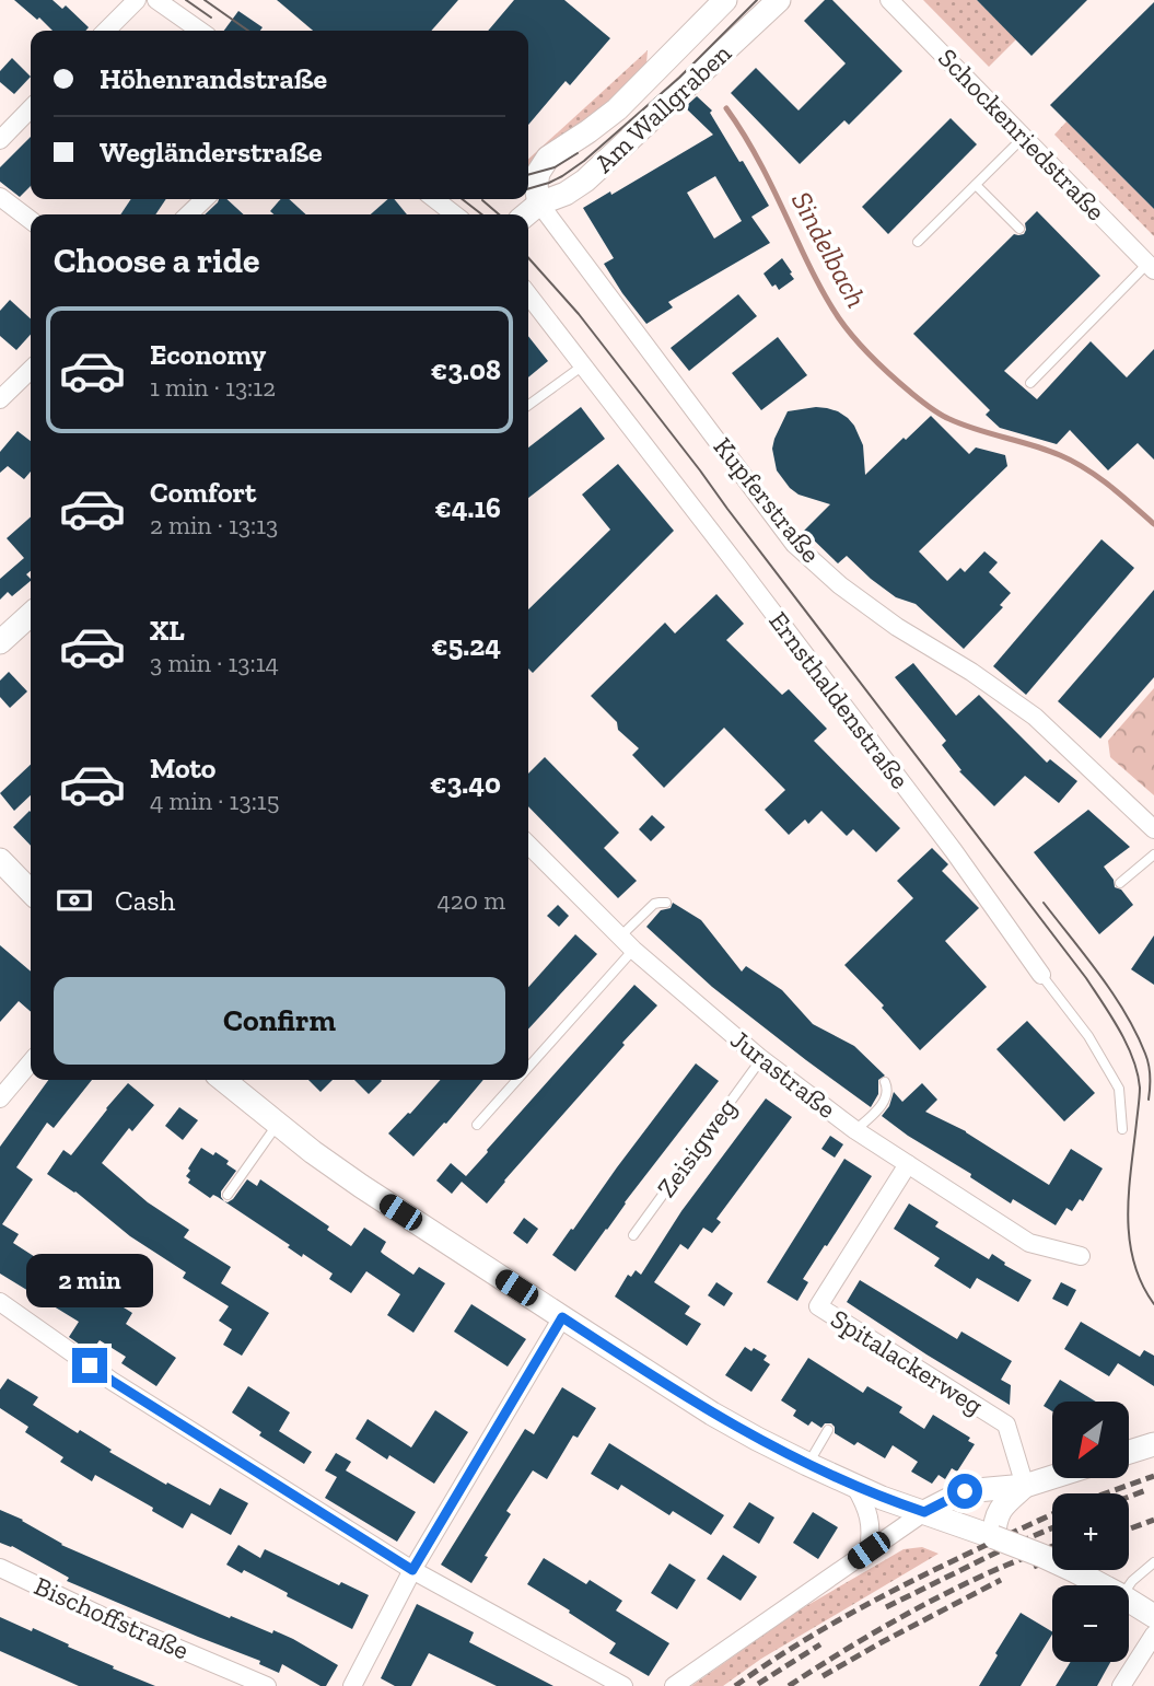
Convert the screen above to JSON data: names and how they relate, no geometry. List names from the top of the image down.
{
  "streets": {
    "main road": ["Am Wallgraben"],
    "street": [
      "Schockenriedstraße",
      "Kupferstraße",
      "Ernsthaldenstraße",
      "Jurastraße",
      "Spitalackerweg",
      "Bischoffstraße"
    ],
    "lane": ["Zeisigweg"]
  },
  "crossings": [
    ["Am Wallgraben", "Kupferstraße"],
    ["Jurastraße", "Zeisigweg"],
    ["Jurastraße", "Spitalackerweg"]
  ],
  "water": ["Sindelbach"],
  "north": "bottom left",
  "page": {
    "banner": ["Höhenrandstraße", "Wegländerstraße"],
    "heading": "Choose a ride",
    "list": [
      {
        "name": "Economy",
        "note": "1 min · 13:12",
        "value": "€3.08"
      },
      {
        "name": "Comfort",
        "note": "2 min · 13:13",
        "value": "€4.16"
      },
      {
        "name": "XL",
        "note": "3 min · 13:14",
        "value": "€5.24"
      },
      {
        "name": "Moto",
        "note": "4 min · 13:15",
        "value": "€3.40"
      }
    ],
    "pay": ["Cash", "420 m"],
    "buttons": "Confirm",
    "bubble": "2 min",
    "map_buttons": ["+", "−"]
  }
}
